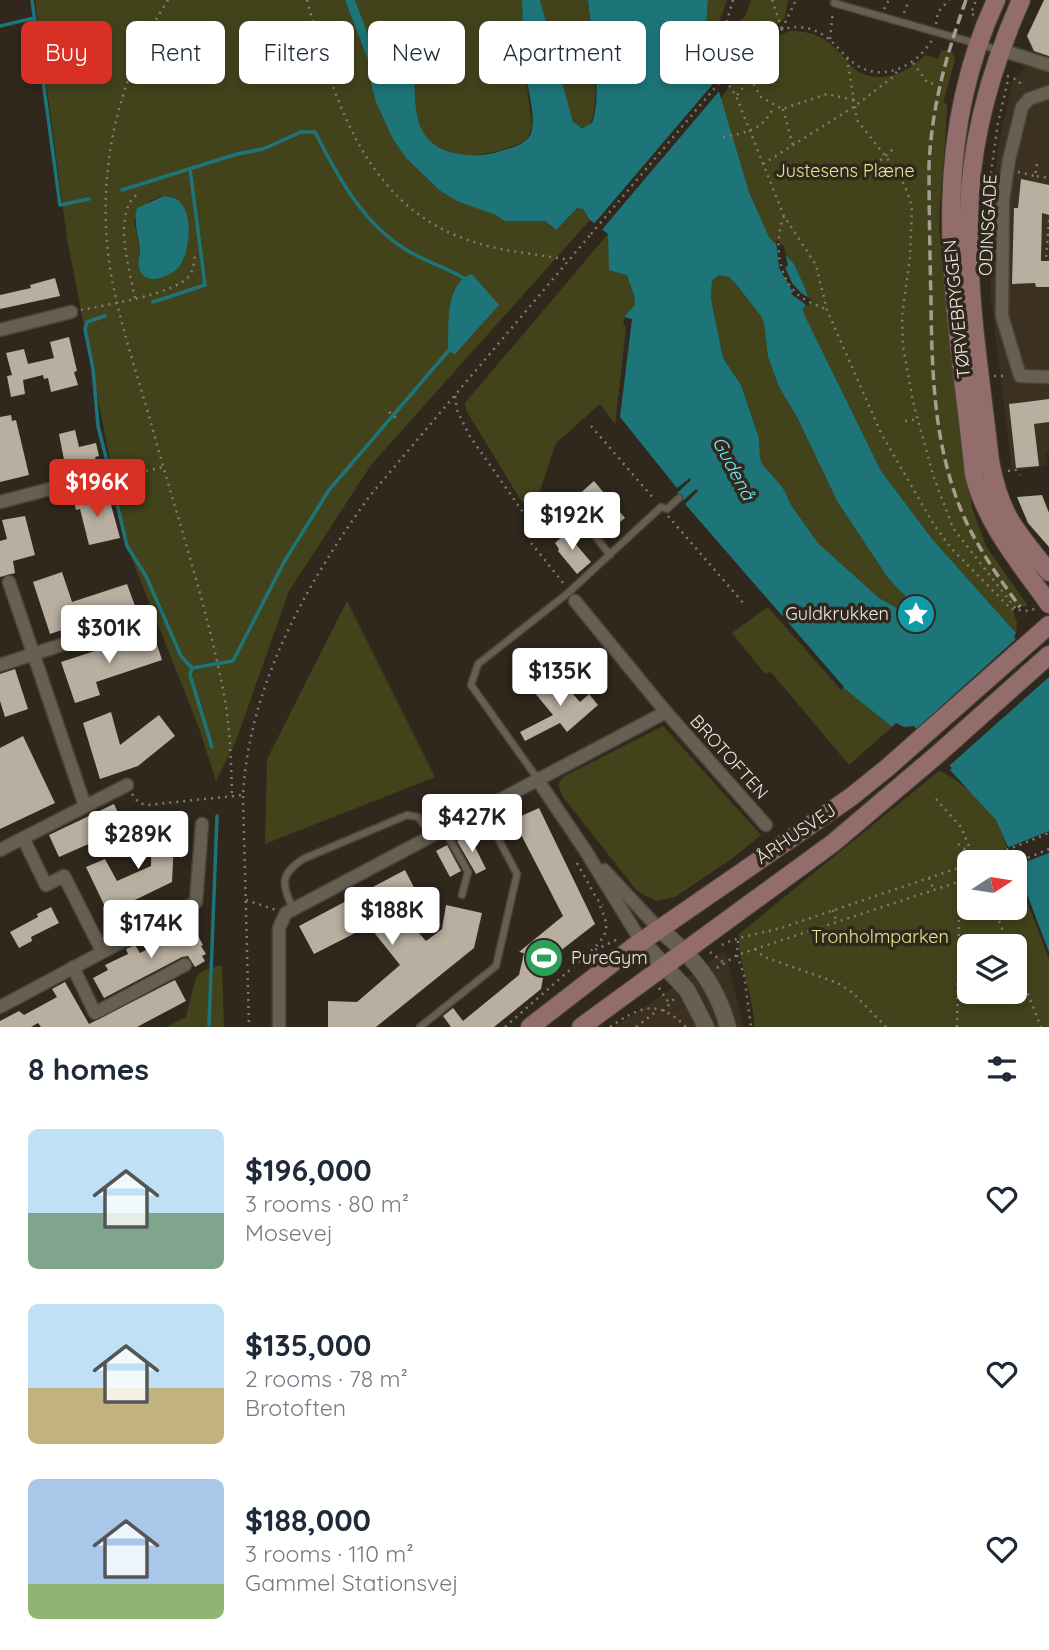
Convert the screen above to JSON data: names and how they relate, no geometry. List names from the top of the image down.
{
  "streets": {
    "main road": ["TØRVEBRYGGEN", "ÅRHUSVEJ"],
    "street": ["ODINSGADE", "BROTOFTEN"]
  },
  "water": ["Gudenå"],
  "parks": ["Justesens Plæne", "Tronholmparken"],
  "places": {
    "place": ["Guldkrukken"],
    "sports": ["PureGym"]
  },
  "north": "right",
  "page": {
    "chip": [
      "Buy",
      "Rent",
      "Filters",
      "New",
      "Apartment",
      "House"
    ],
    "price": [
      "$196K",
      "$192K",
      "$301K",
      "$135K",
      "$427K",
      "$289K",
      "$188K",
      "$174K"
    ],
    "heading": "8 homes",
    "list": [
      {
        "name": "$196,000",
        "note": "3 rooms · 80 m² · Mosevej"
      },
      {
        "name": "$135,000",
        "note": "2 rooms · 78 m² · Brotoften"
      },
      {
        "name": "$188,000",
        "note": "3 rooms · 110 m² · Gammel Stationsvej"
      }
    ]
  }
}
